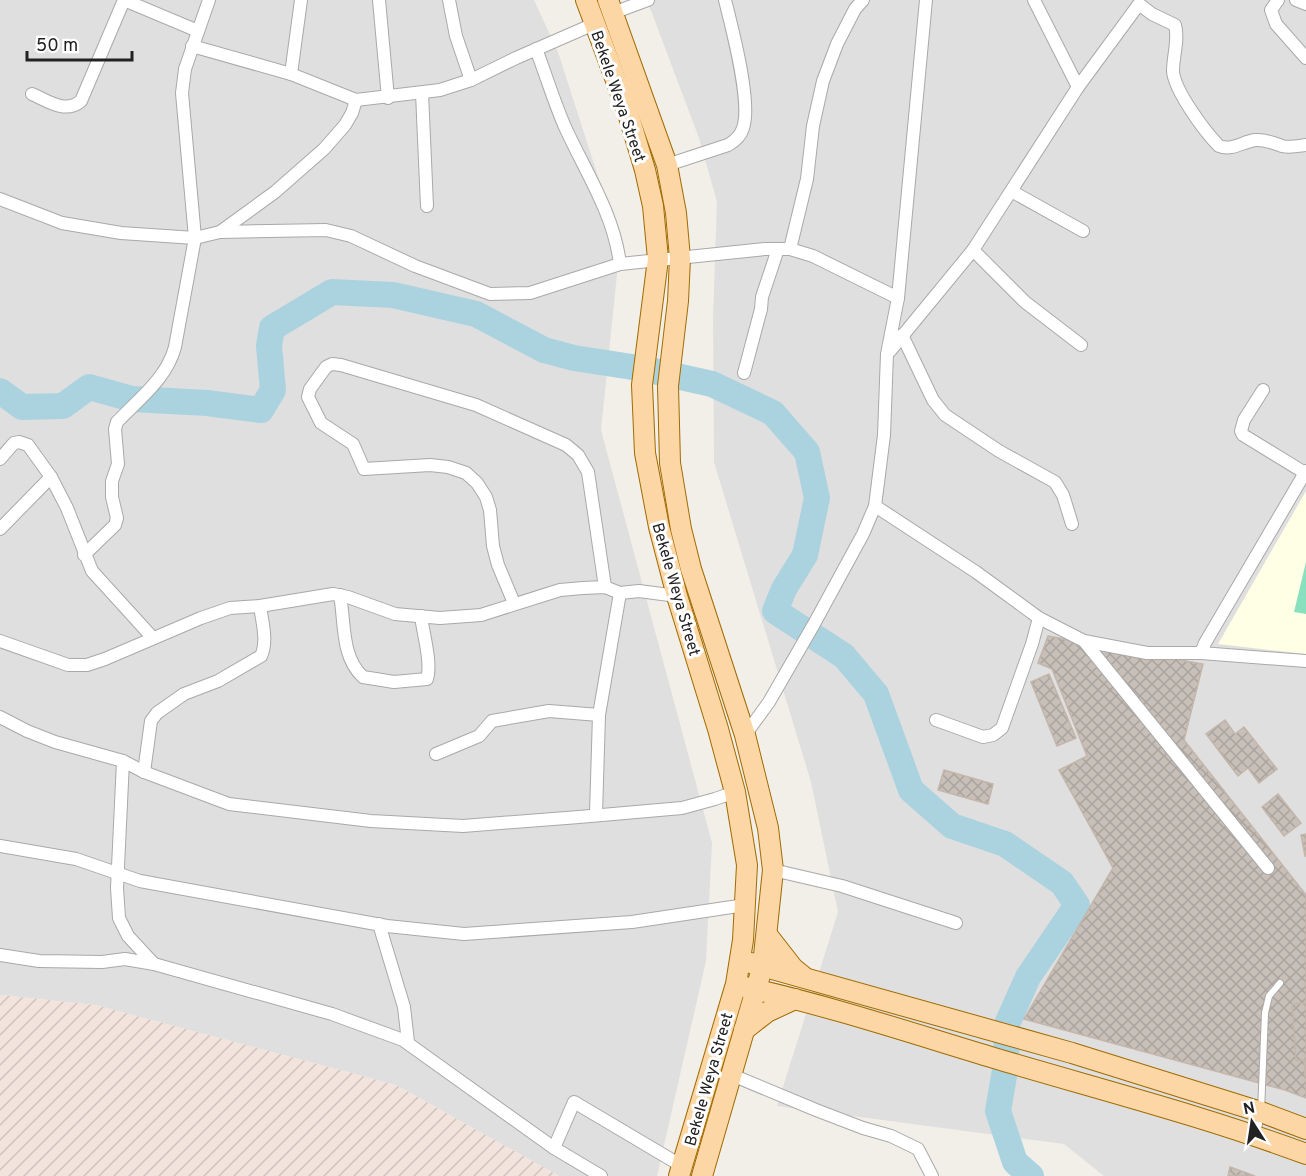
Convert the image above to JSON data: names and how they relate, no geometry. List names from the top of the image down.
{
  "streets": {
    "main road": ["Bekele Weya Street"]
  },
  "scale_bar": "50 m",
  "north": "top"
}
